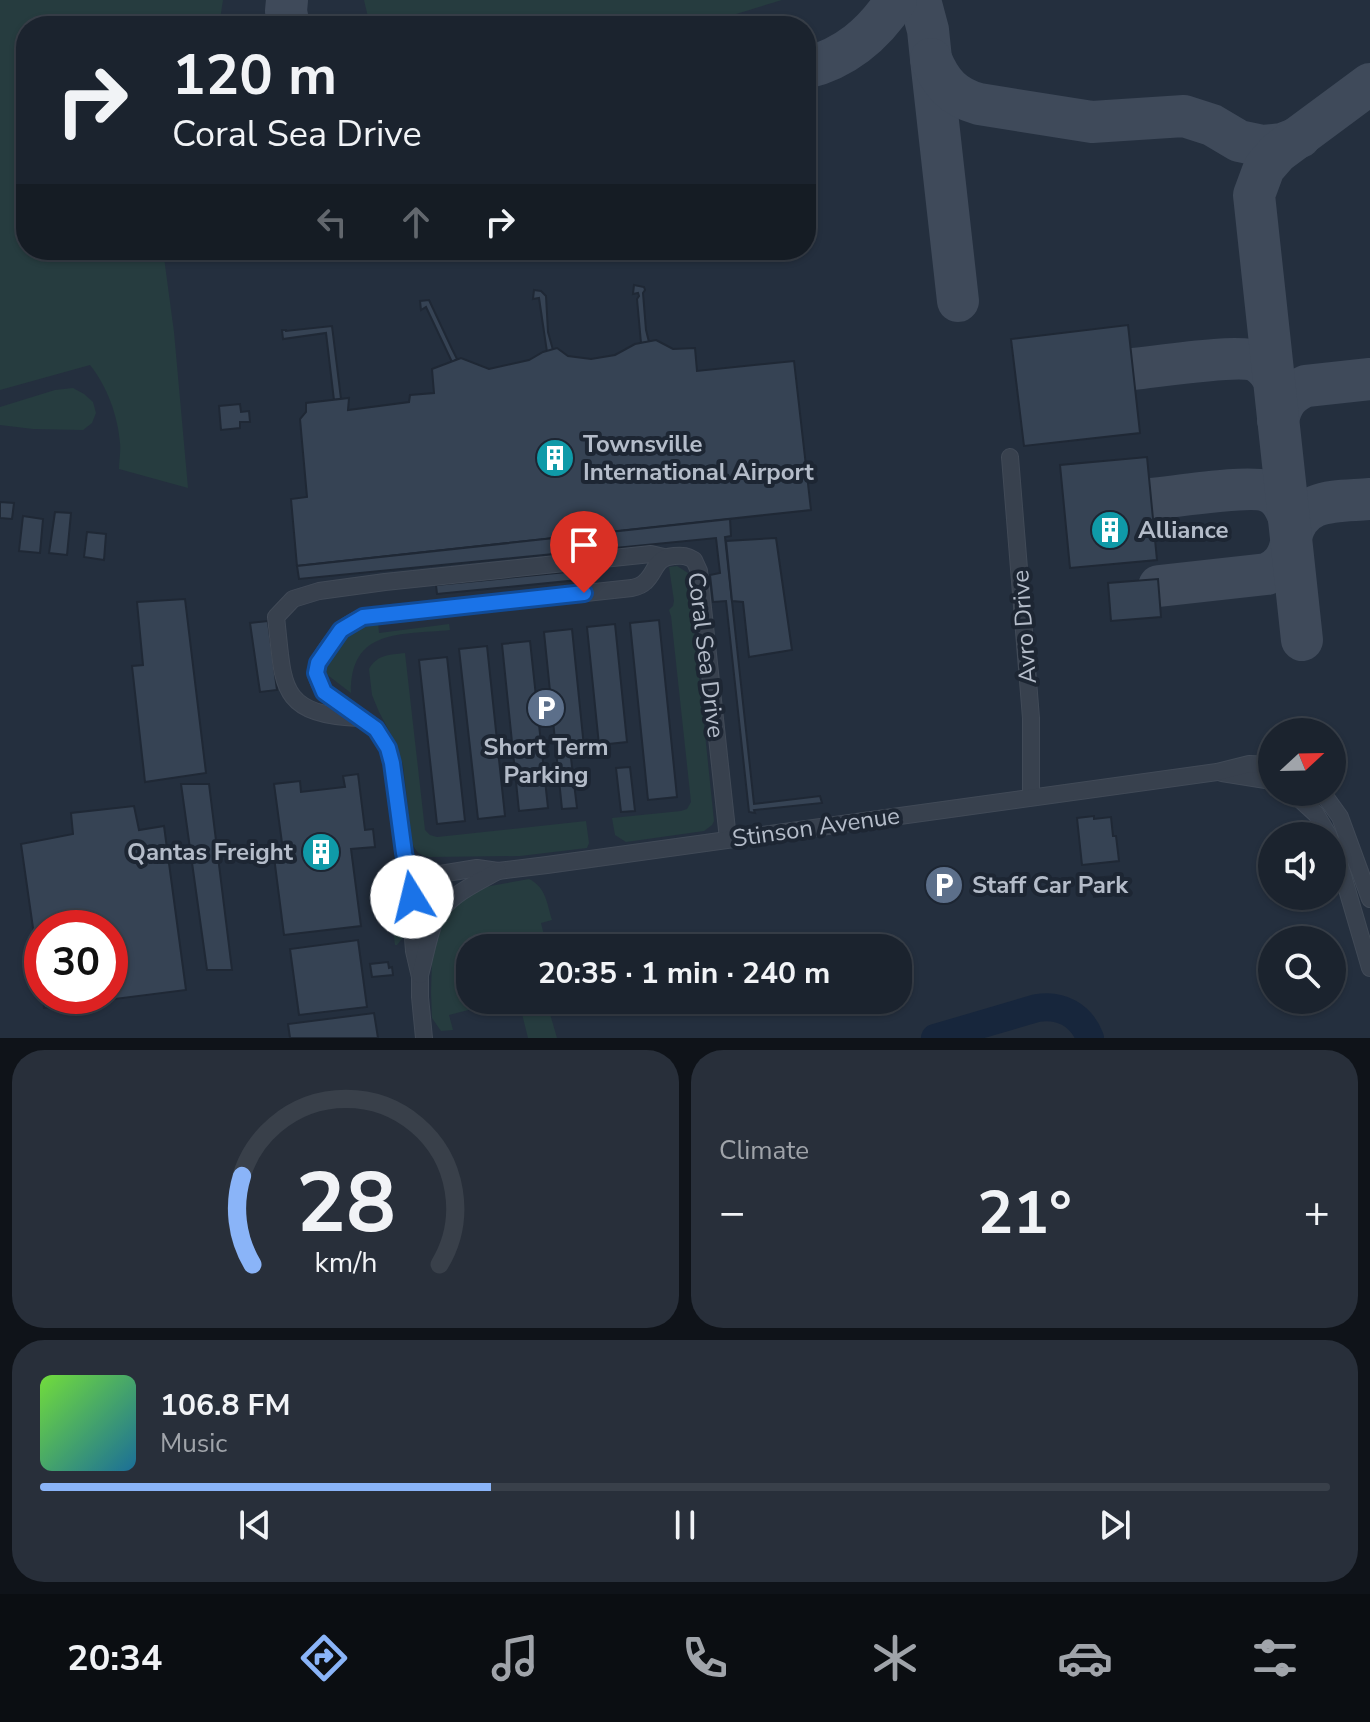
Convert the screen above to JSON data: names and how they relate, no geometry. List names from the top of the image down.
{
  "streets": {
    "street": ["Avro Drive", "Coral Sea Drive", "Stinson Avenue"]
  },
  "crossings": [
    ["Avro Drive", "Stinson Avenue"],
    ["Coral Sea Drive", "Stinson Avenue"]
  ],
  "places": {
    "building": ["Townsville International Airport", "Alliance", "Qantas Freight"],
    "parking": ["Short Term Parking", "Staff Car Park"]
  },
  "north": "right",
  "page": {
    "turn": ["120 m", "Coral Sea Drive"],
    "limit": "30",
    "trip": "20:35 · 1 min · 240 m",
    "tile": "Climate",
    "heat": ["−", "21°", "+"],
    "song": ["106.8 FM", "Music"],
    "tabs": "20:34",
    "gauge": ["28", "km/h"]
  }
}
